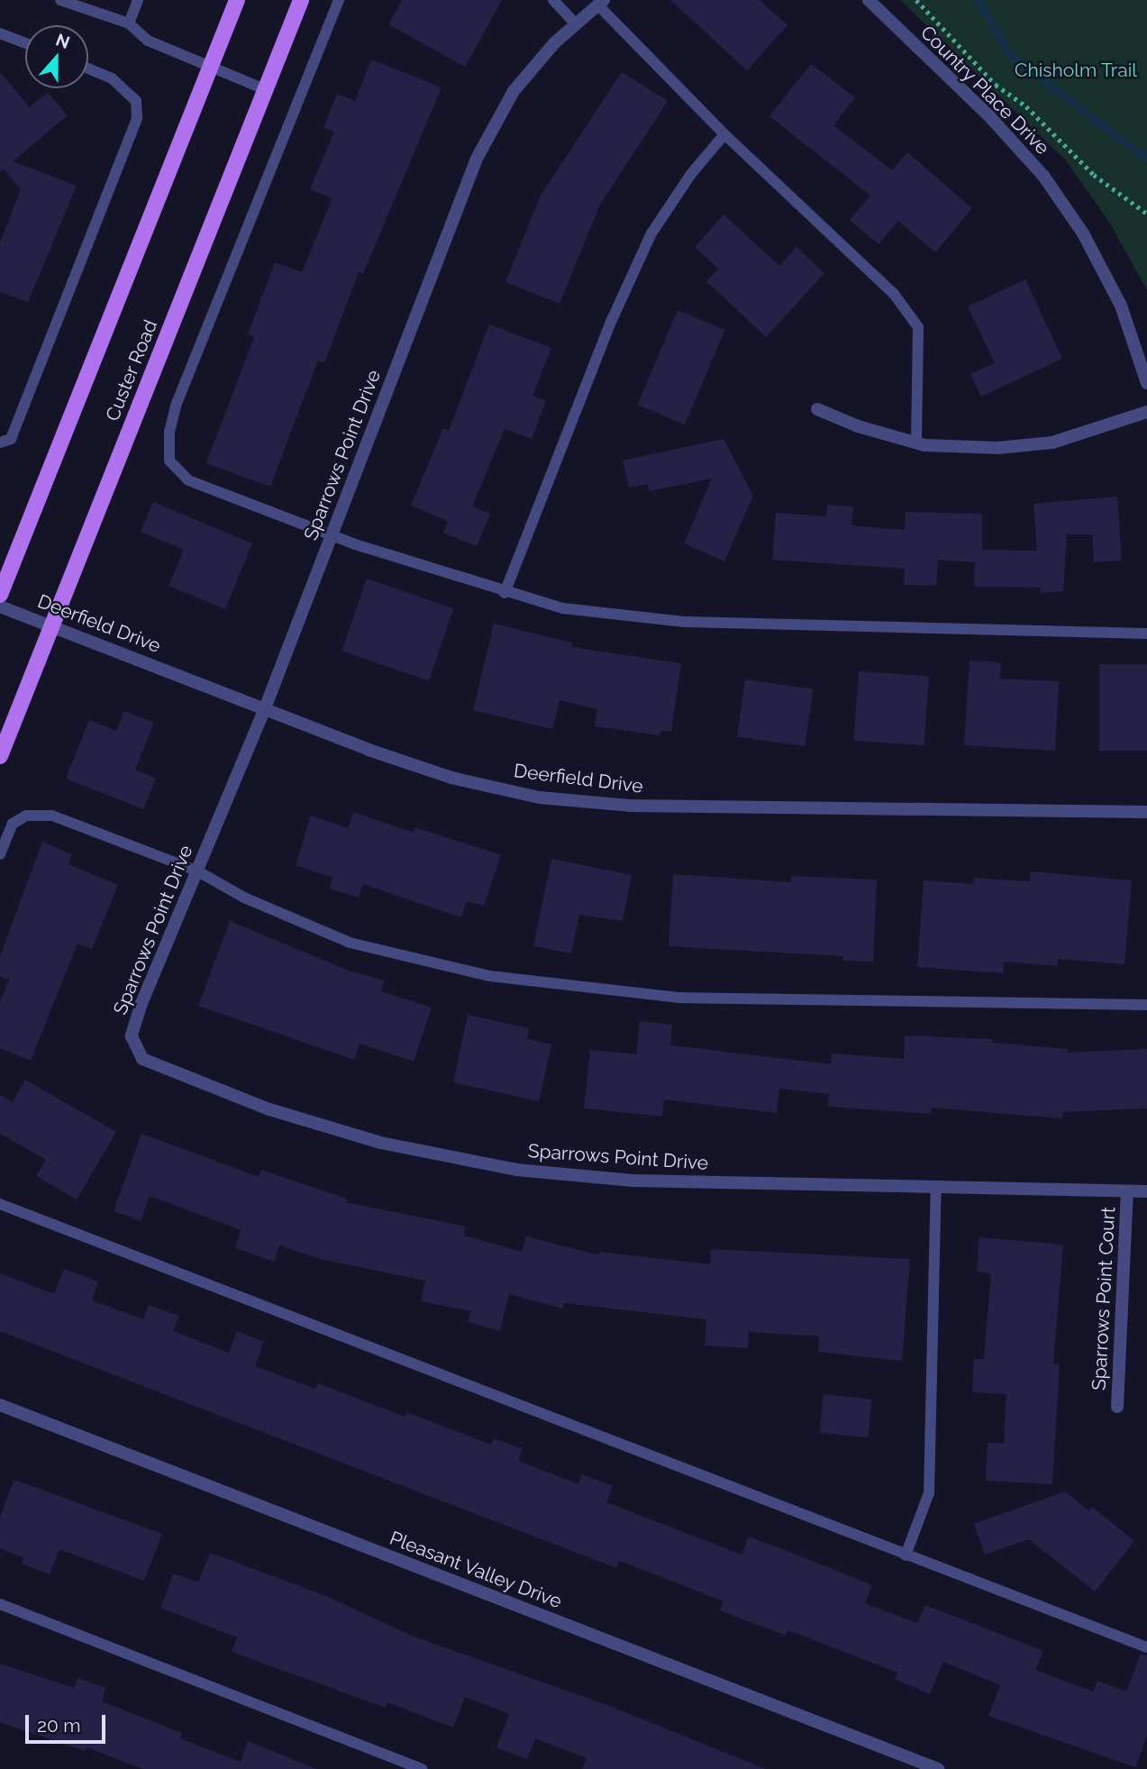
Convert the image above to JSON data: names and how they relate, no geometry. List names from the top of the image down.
{
  "streets": {
    "main road": ["Custer Road"],
    "street": [
      "Country Place Drive",
      "Sparrows Point Drive",
      "Deerfield Drive",
      "Sparrows Point Court",
      "Pleasant Valley Drive"
    ]
  },
  "crossings": [
    ["Custer Road", "Deerfield Drive"],
    ["Sparrows Point Drive", "Deerfield Drive"],
    ["Sparrows Point Drive", "Sparrows Point Court"]
  ],
  "parks": ["Chisholm Trail"],
  "scale_bar": "20 m",
  "north": "top"
}
